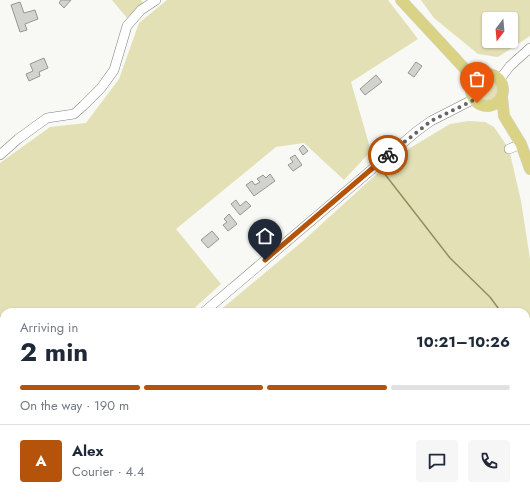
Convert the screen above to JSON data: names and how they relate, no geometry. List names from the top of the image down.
{
  "north": "bottom",
  "page": {
    "heading": ["2 min", "Arriving in", "10:21–10:26"],
    "panel": ["Alex", "Courier · 4.4"],
    "bar": "On the way · 190 m",
    "round": "A"
  }
}
